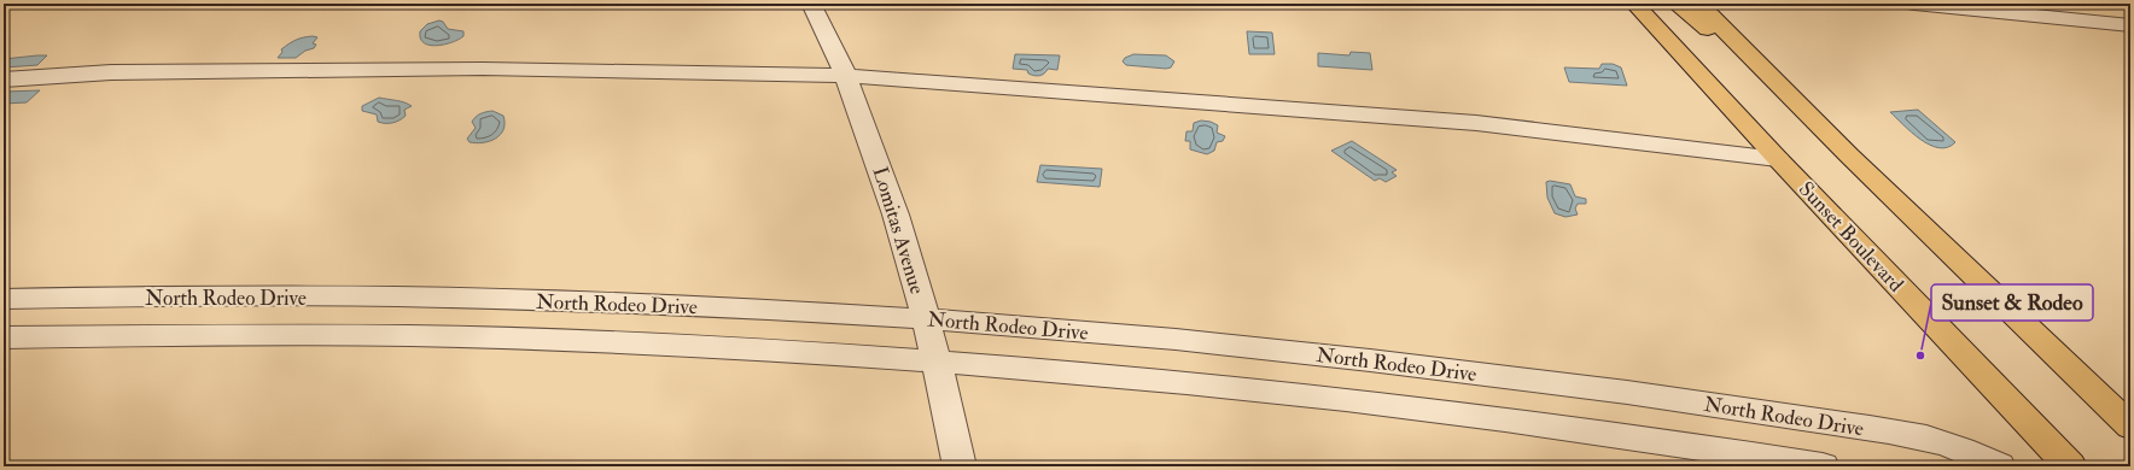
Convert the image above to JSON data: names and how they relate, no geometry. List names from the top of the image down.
{
  "streets": {
    "main road": ["Sunset Boulevard"],
    "street": ["Lomitas Avenue", "North Rodeo Drive"]
  },
  "crossings": [
    ["Lomitas Avenue", "North Rodeo Drive"]
  ],
  "places": ["Sunset & Rodeo"]
}
